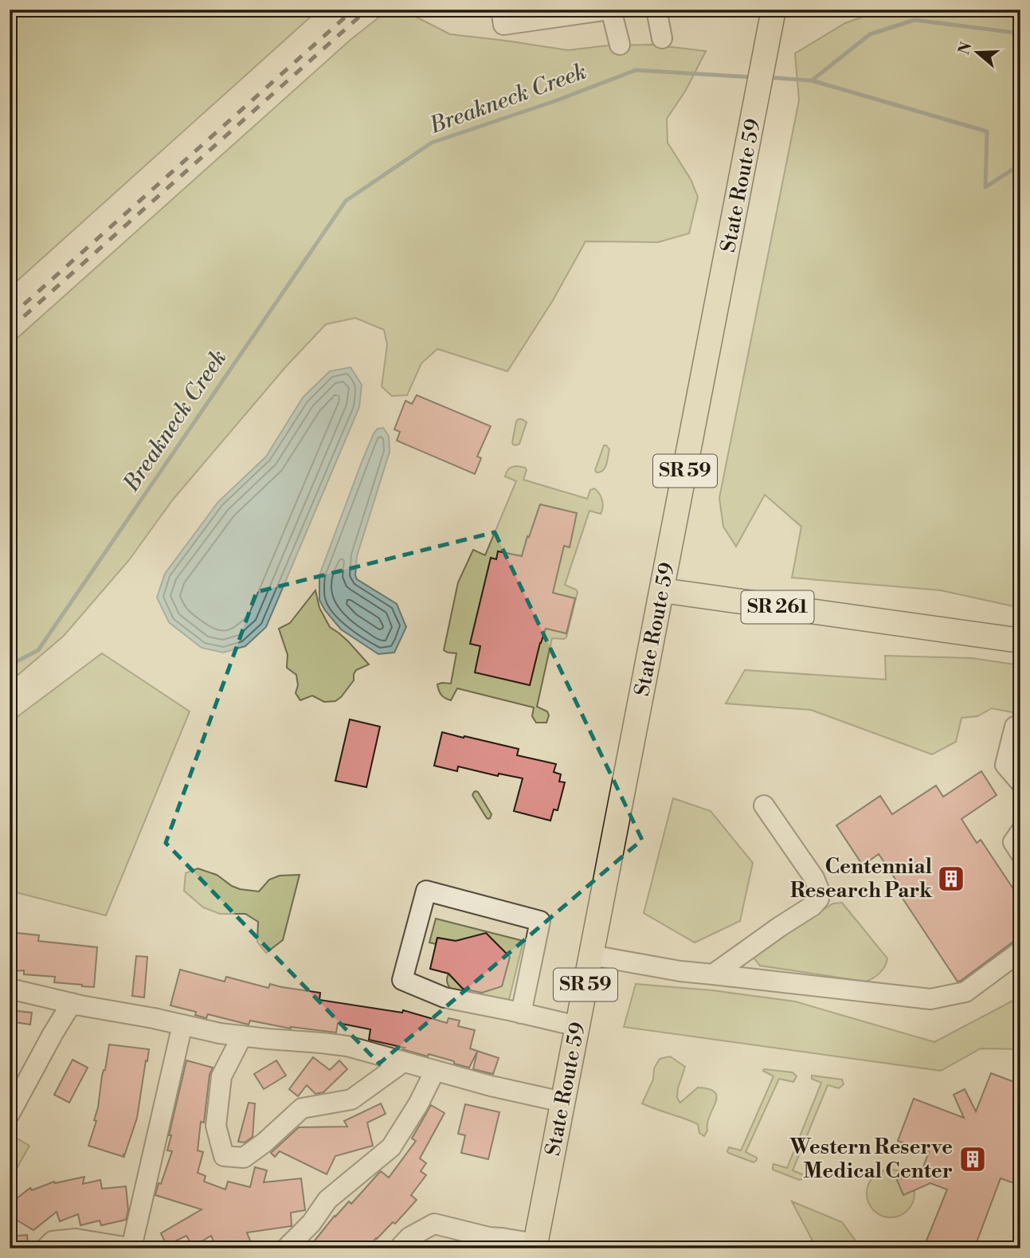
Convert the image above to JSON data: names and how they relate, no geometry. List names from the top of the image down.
{
  "streets": {
    "main road": ["State Route 59", "SR 59", "SR 261"]
  },
  "crossings": [
    ["State Route 59", "SR 261"]
  ],
  "water": ["Breakneck Creek"],
  "places": {
    "building": ["Centennial Research Park", "Western Reserve Medical Center"]
  },
  "north": "left"
}
